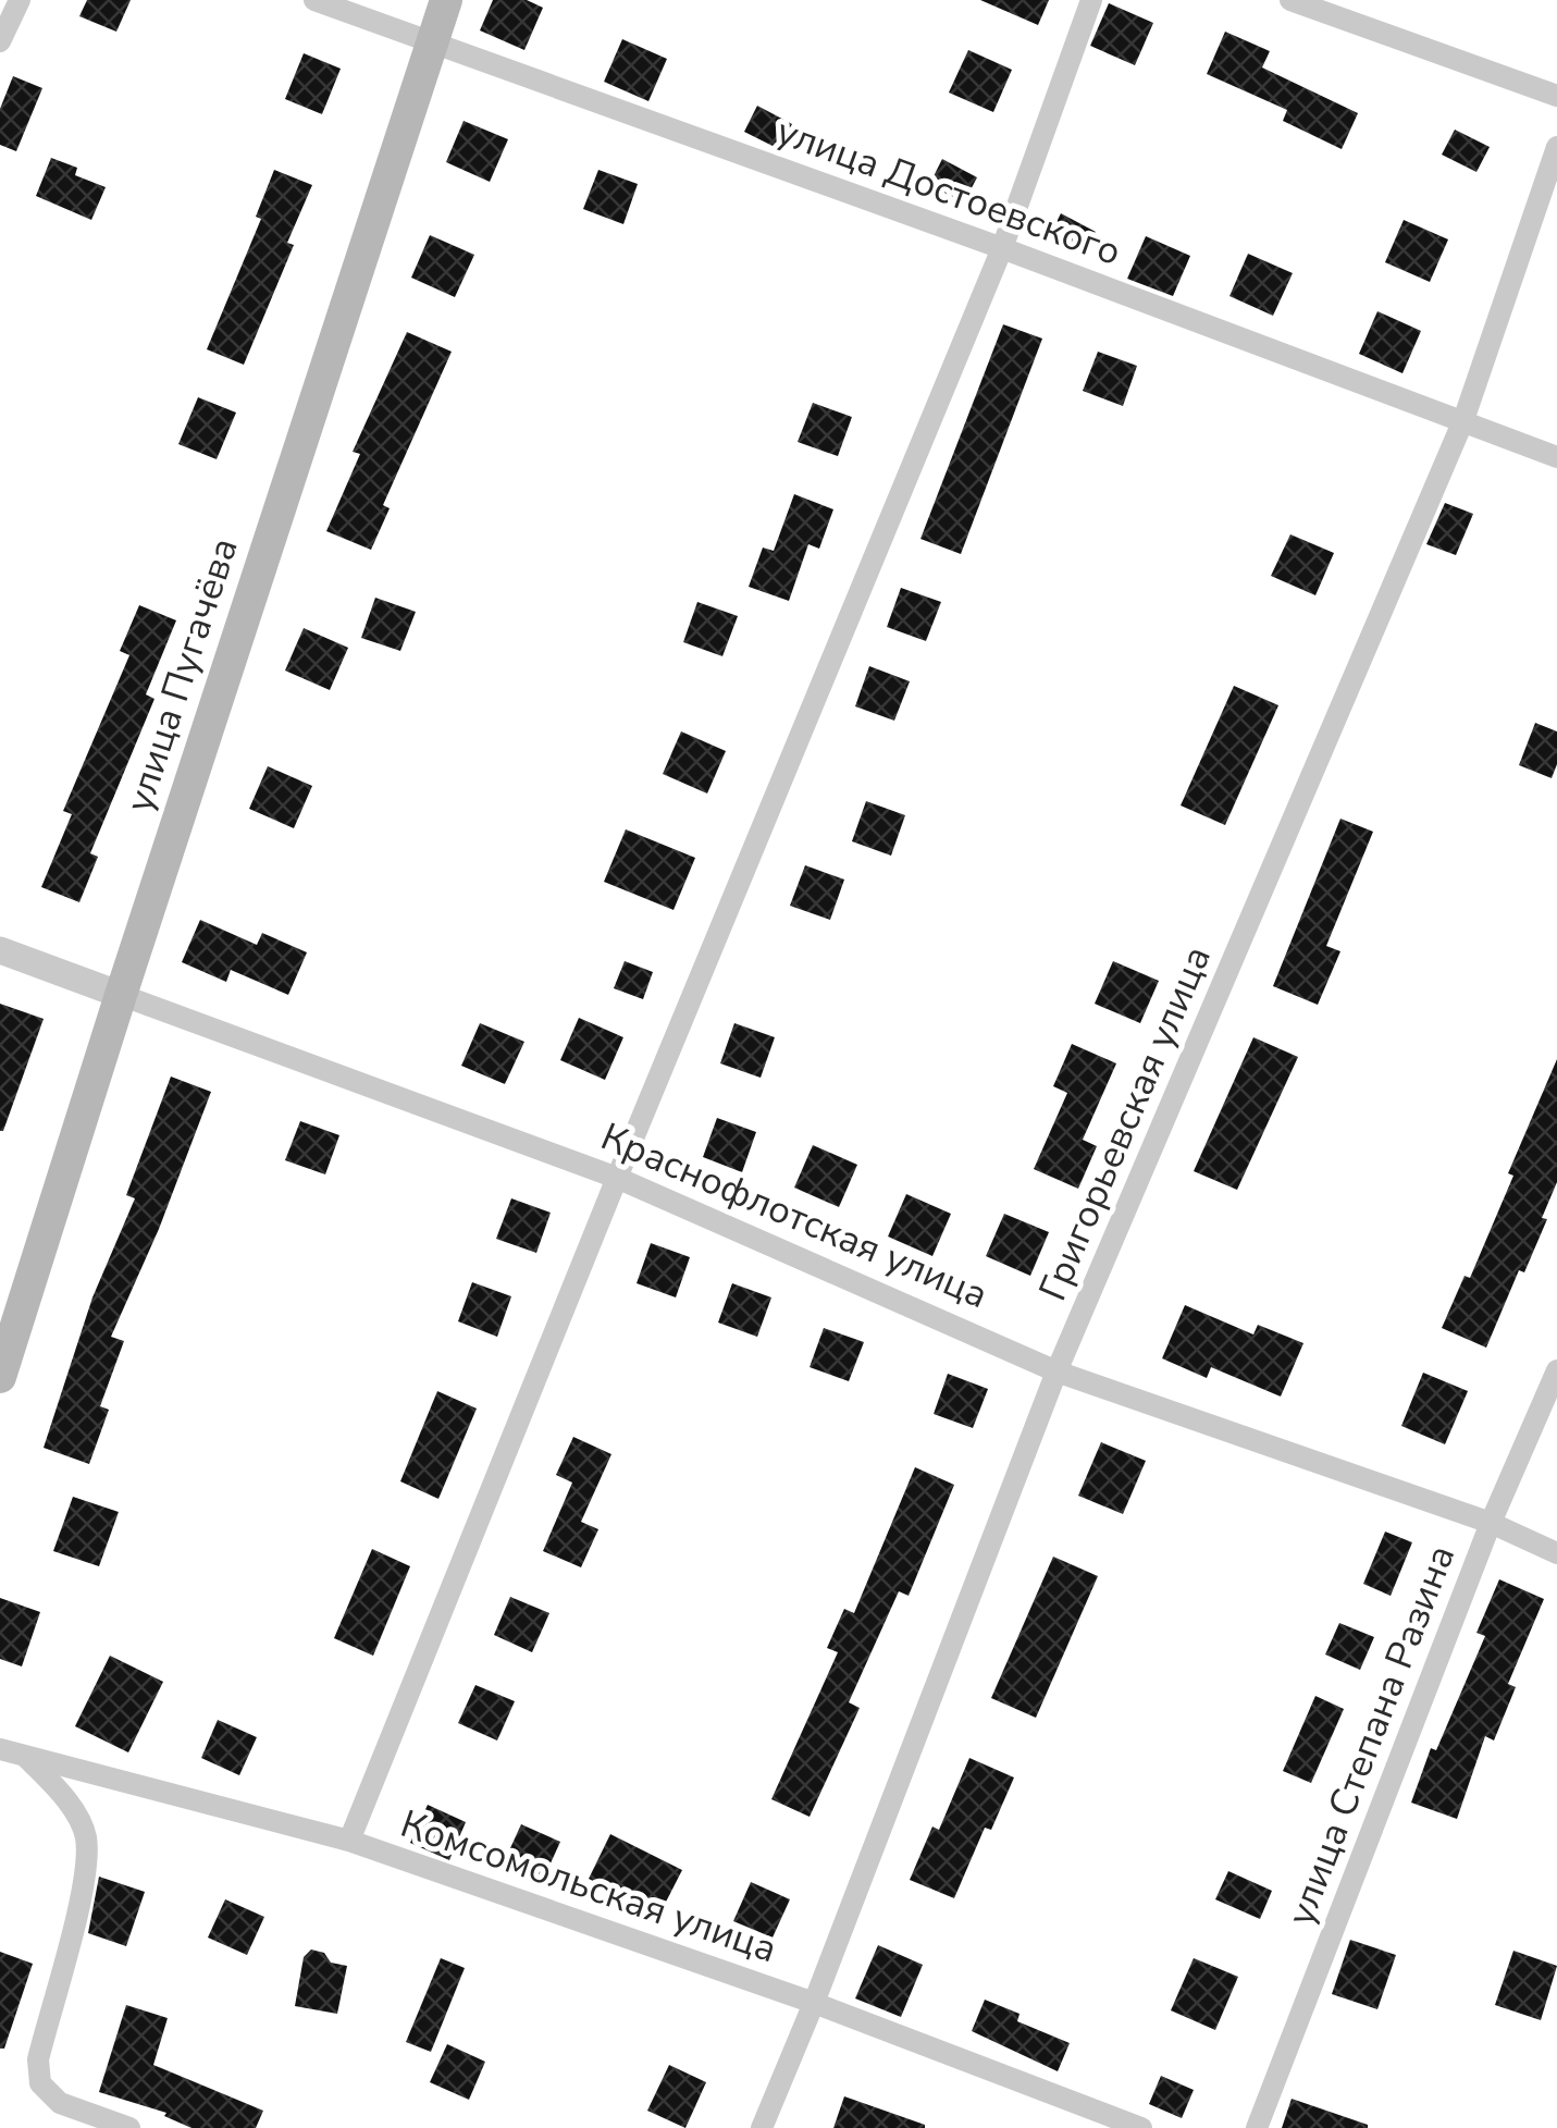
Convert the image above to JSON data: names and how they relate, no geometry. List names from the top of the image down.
{
  "streets": {
    "main road": ["улица Пугачёва"],
    "street": [
      "улица Достоевского",
      "Григорьевская улица",
      "Краснофлотская улица",
      "улица Степана Разина",
      "Комсомольская улица"
    ]
  },
  "crossings": [
    ["улица Достоевского", "улица Пугачёва"],
    ["улица Достоевского", "Григорьевская улица"],
    ["улица Пугачёва", "Краснофлотская улица"],
    ["Григорьевская улица", "Краснофлотская улица"],
    ["Григорьевская улица", "Комсомольская улица"],
    ["Краснофлотская улица", "улица Степана Разина"]
  ]
}
